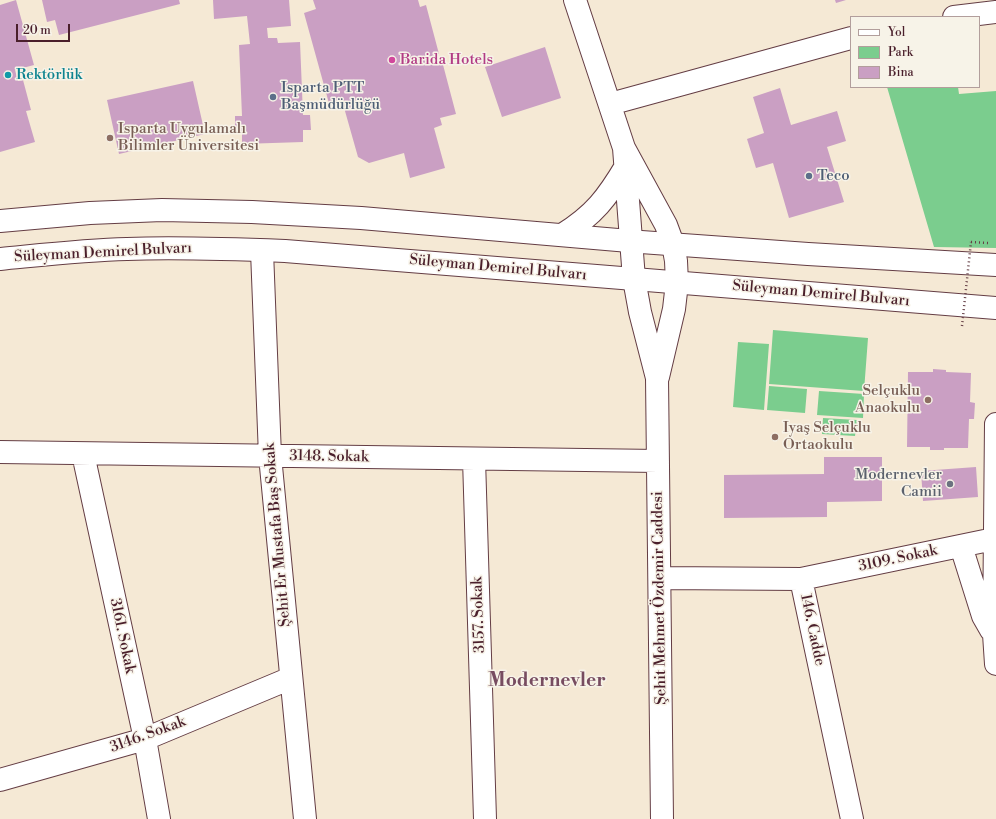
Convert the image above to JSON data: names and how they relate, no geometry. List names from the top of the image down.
{
  "streets": {
    "street": [
      "Süleyman Demirel Bulvarı",
      "3148. Sokak",
      "Şehit Er Mustafa Baş Sokak",
      "3109. Sokak",
      "Şehit Mehmet Özdemir Caddesi",
      "3157. Sokak",
      "146. Cadde",
      "3161. Sokak",
      "3146. Sokak"
    ]
  },
  "crossings": [
    ["Süleyman Demirel Bulvarı", "Şehit Er Mustafa Baş Sokak"],
    ["Süleyman Demirel Bulvarı", "Şehit Mehmet Özdemir Caddesi"],
    ["3148. Sokak", "Şehit Er Mustafa Baş Sokak"],
    ["3148. Sokak", "Şehit Mehmet Özdemir Caddesi"],
    ["3148. Sokak", "3157. Sokak"],
    ["3148. Sokak", "3161. Sokak"],
    ["Şehit Er Mustafa Baş Sokak", "3146. Sokak"],
    ["3109. Sokak", "146. Cadde"],
    ["Şehit Mehmet Özdemir Caddesi", "146. Cadde"],
    ["3161. Sokak", "3146. Sokak"]
  ],
  "districts": ["Modernevler"],
  "places": [
    "Barida Hotels",
    "Rektörlük",
    "Isparta PTT Başmüdürlüğü",
    "Isparta Uygulamalı Bilimler Üniversitesi",
    "Teco",
    "Selçuklu Anaokulu",
    "Iyaş Selçuklu Ortaokulu",
    "Modernevler Camii"
  ],
  "legend": ["Yol", "Park", "Bina"],
  "scale_bar": "20 m"
}
